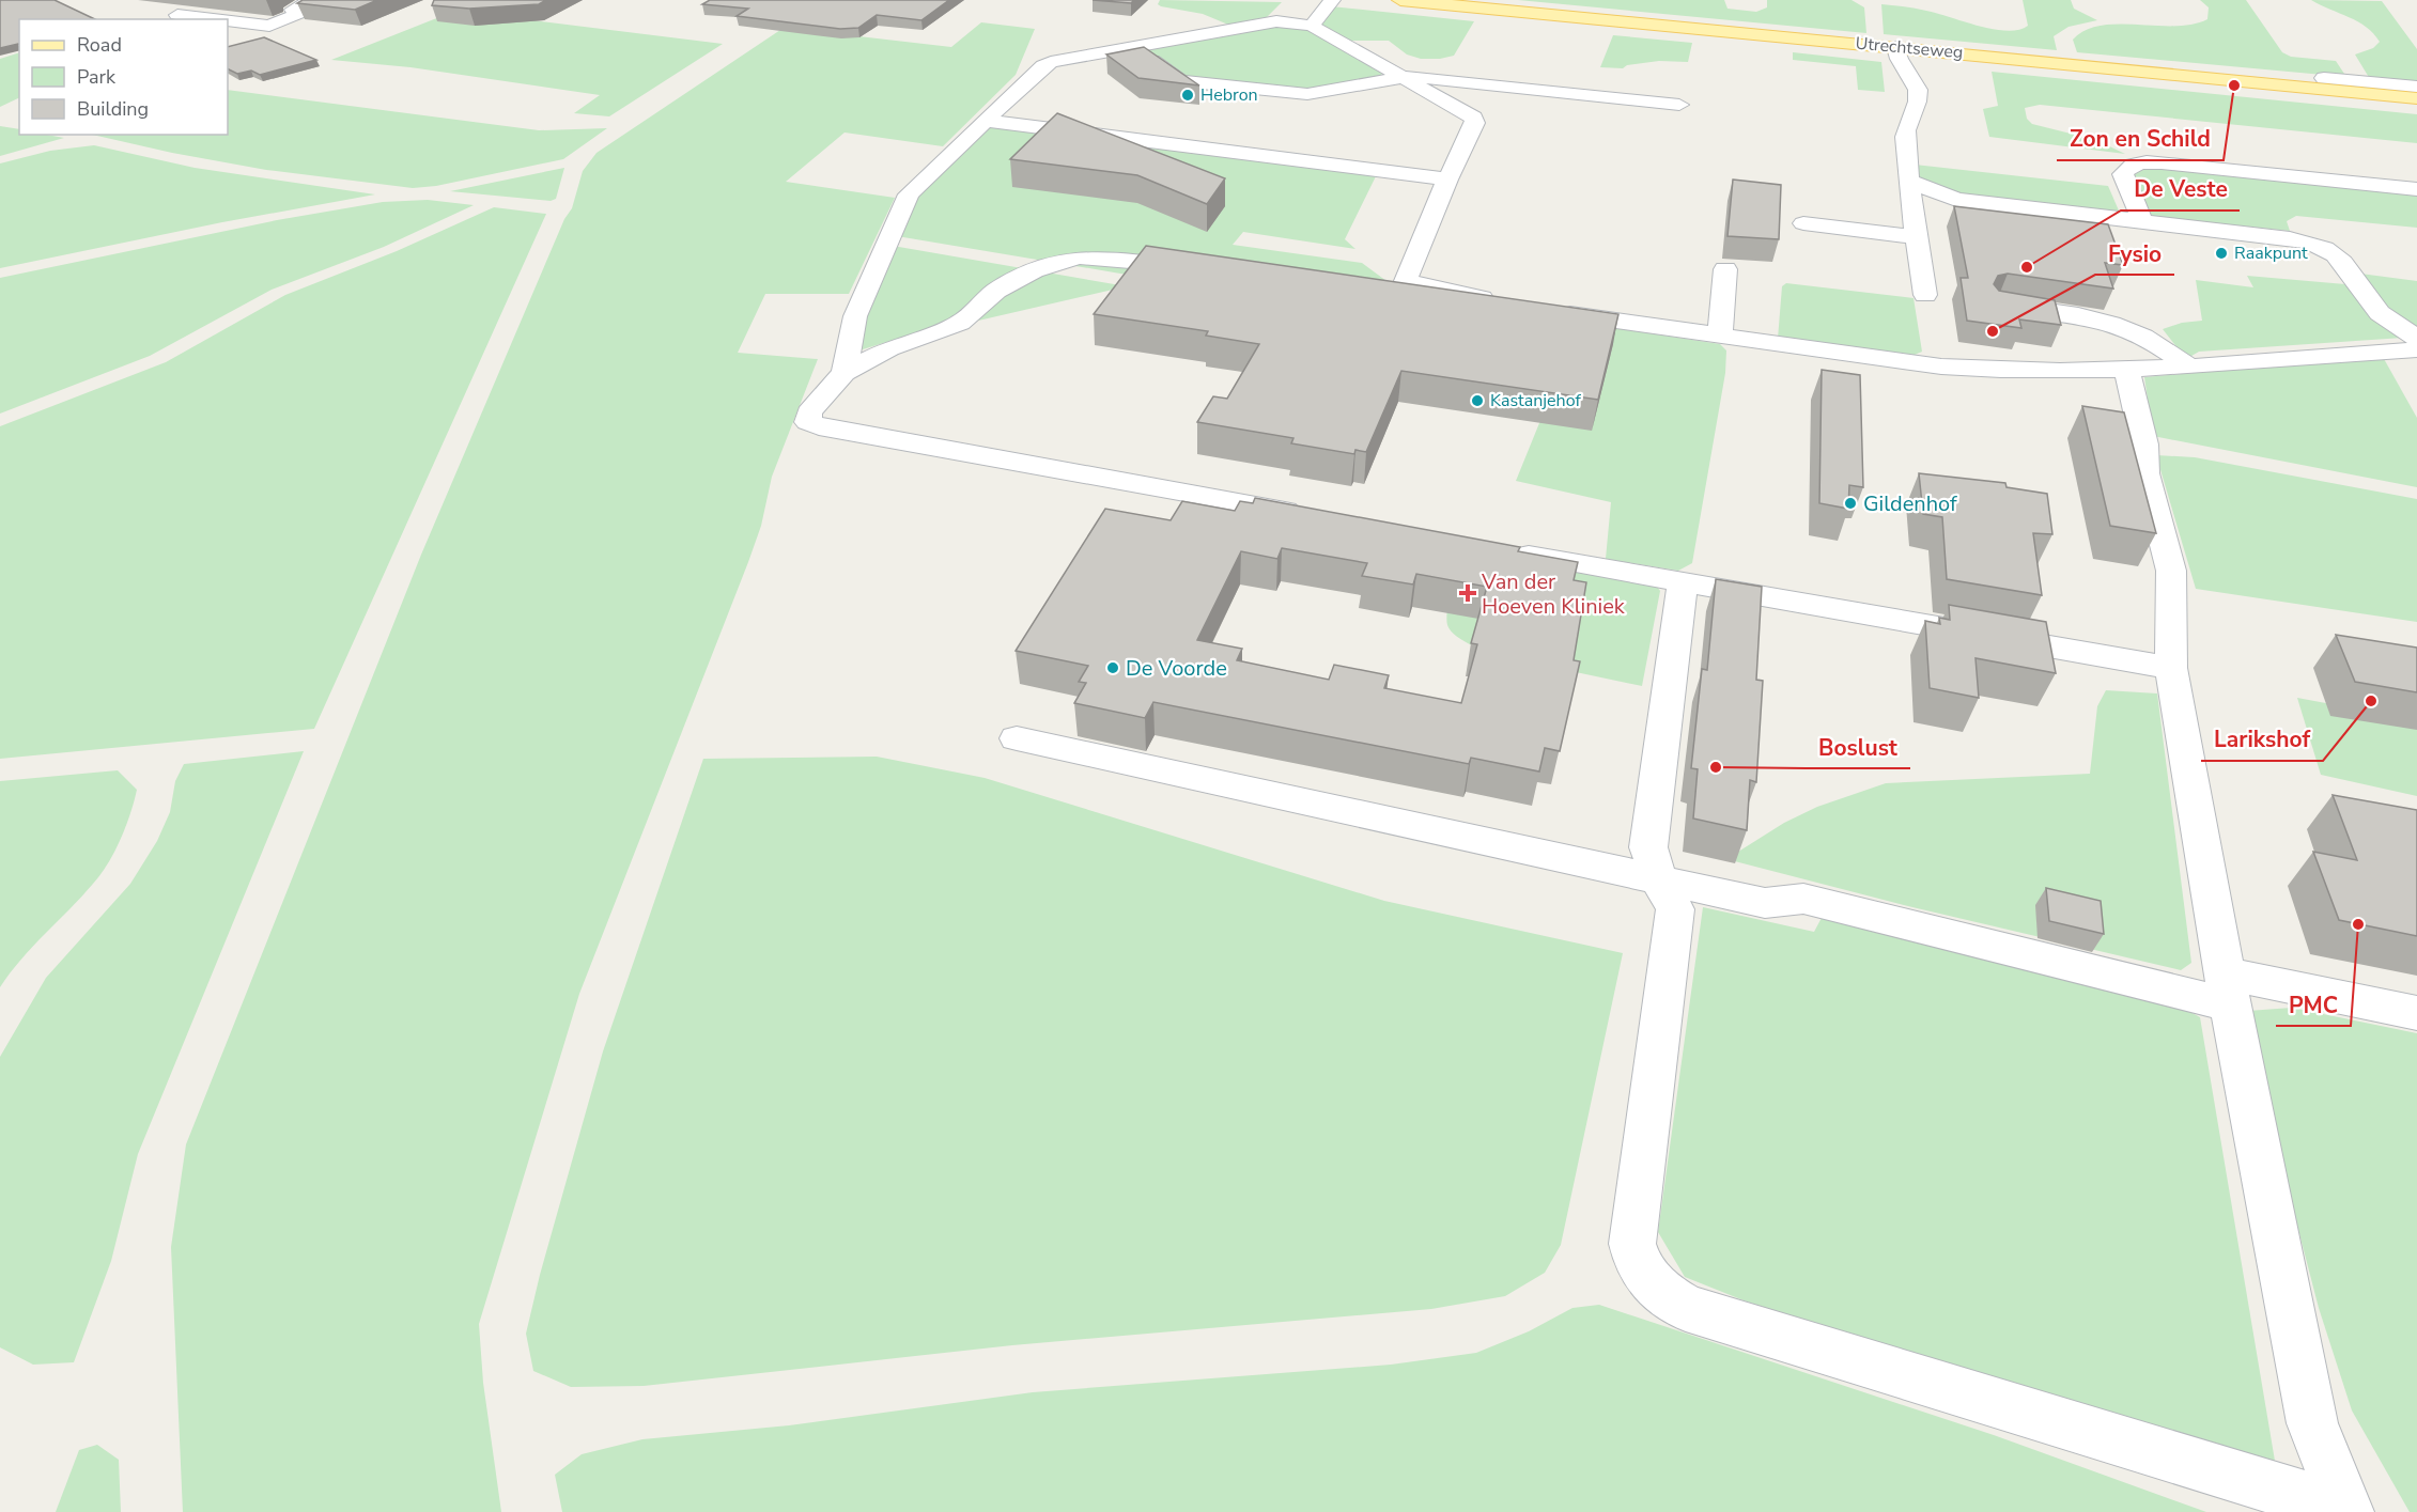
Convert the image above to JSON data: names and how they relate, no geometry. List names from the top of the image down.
{
  "streets": {
    "main road": ["Utrechtseweg"]
  },
  "places": {
    "other": [
      "Zon en Schild",
      "Hebron",
      "Raakpunt",
      "De Veste",
      "Fysio",
      "Kastanjehof",
      "Gildenhof",
      "De Voorde",
      "Larikshof",
      "Boslust",
      "PMC"
    ],
    "health": ["Van der Hoeven Kliniek"]
  },
  "legend": ["Road", "Park", "Building"]
}
